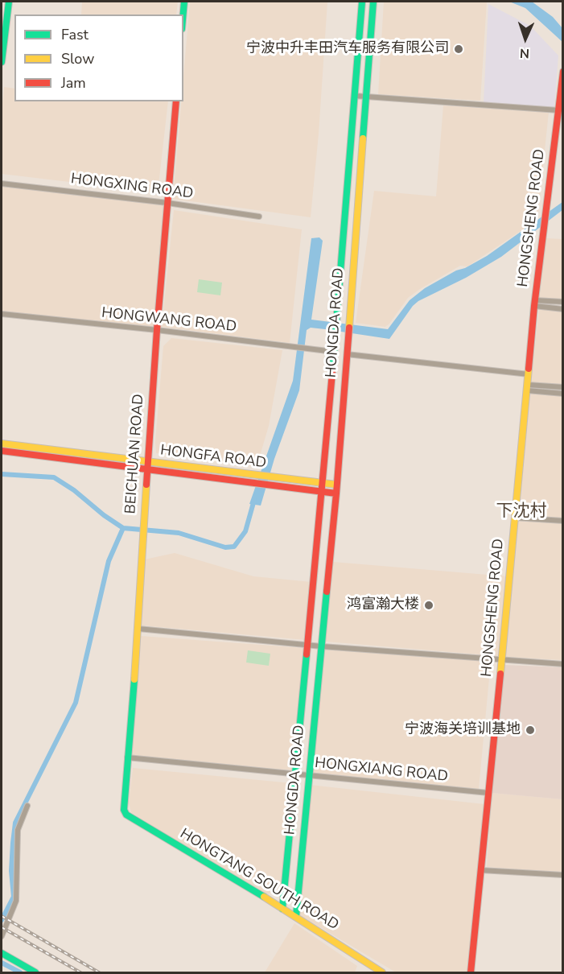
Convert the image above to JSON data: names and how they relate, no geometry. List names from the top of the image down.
{
  "streets": {
    "main road": [
      "HONGSHENG ROAD",
      "HONGDA ROAD",
      "BEICHUAN ROAD",
      "HONGFA ROAD",
      "HONGTANG SOUTH ROAD"
    ],
    "street": ["HONGXING ROAD", "HONGWANG ROAD", "HONGXIANG ROAD"]
  },
  "crossings": [
    ["HONGXING ROAD", "BEICHUAN ROAD"],
    ["HONGSHENG ROAD", "HONGXIANG ROAD"],
    ["HONGWANG ROAD", "HONGDA ROAD"],
    ["HONGWANG ROAD", "BEICHUAN ROAD"],
    ["HONGDA ROAD", "HONGFA ROAD"],
    ["HONGDA ROAD", "HONGXIANG ROAD"],
    ["HONGDA ROAD", "HONGTANG SOUTH ROAD"],
    ["BEICHUAN ROAD", "HONGFA ROAD"],
    ["BEICHUAN ROAD", "HONGXIANG ROAD"],
    ["BEICHUAN ROAD", "HONGTANG SOUTH ROAD"]
  ],
  "districts": ["下沈村"],
  "places": ["宁波中升丰田汽车服务有限公司", "鸿富瀚大楼", "宁波海关培训基地"],
  "legend": ["Fast", "Slow", "Jam"],
  "north": "bottom"
}
